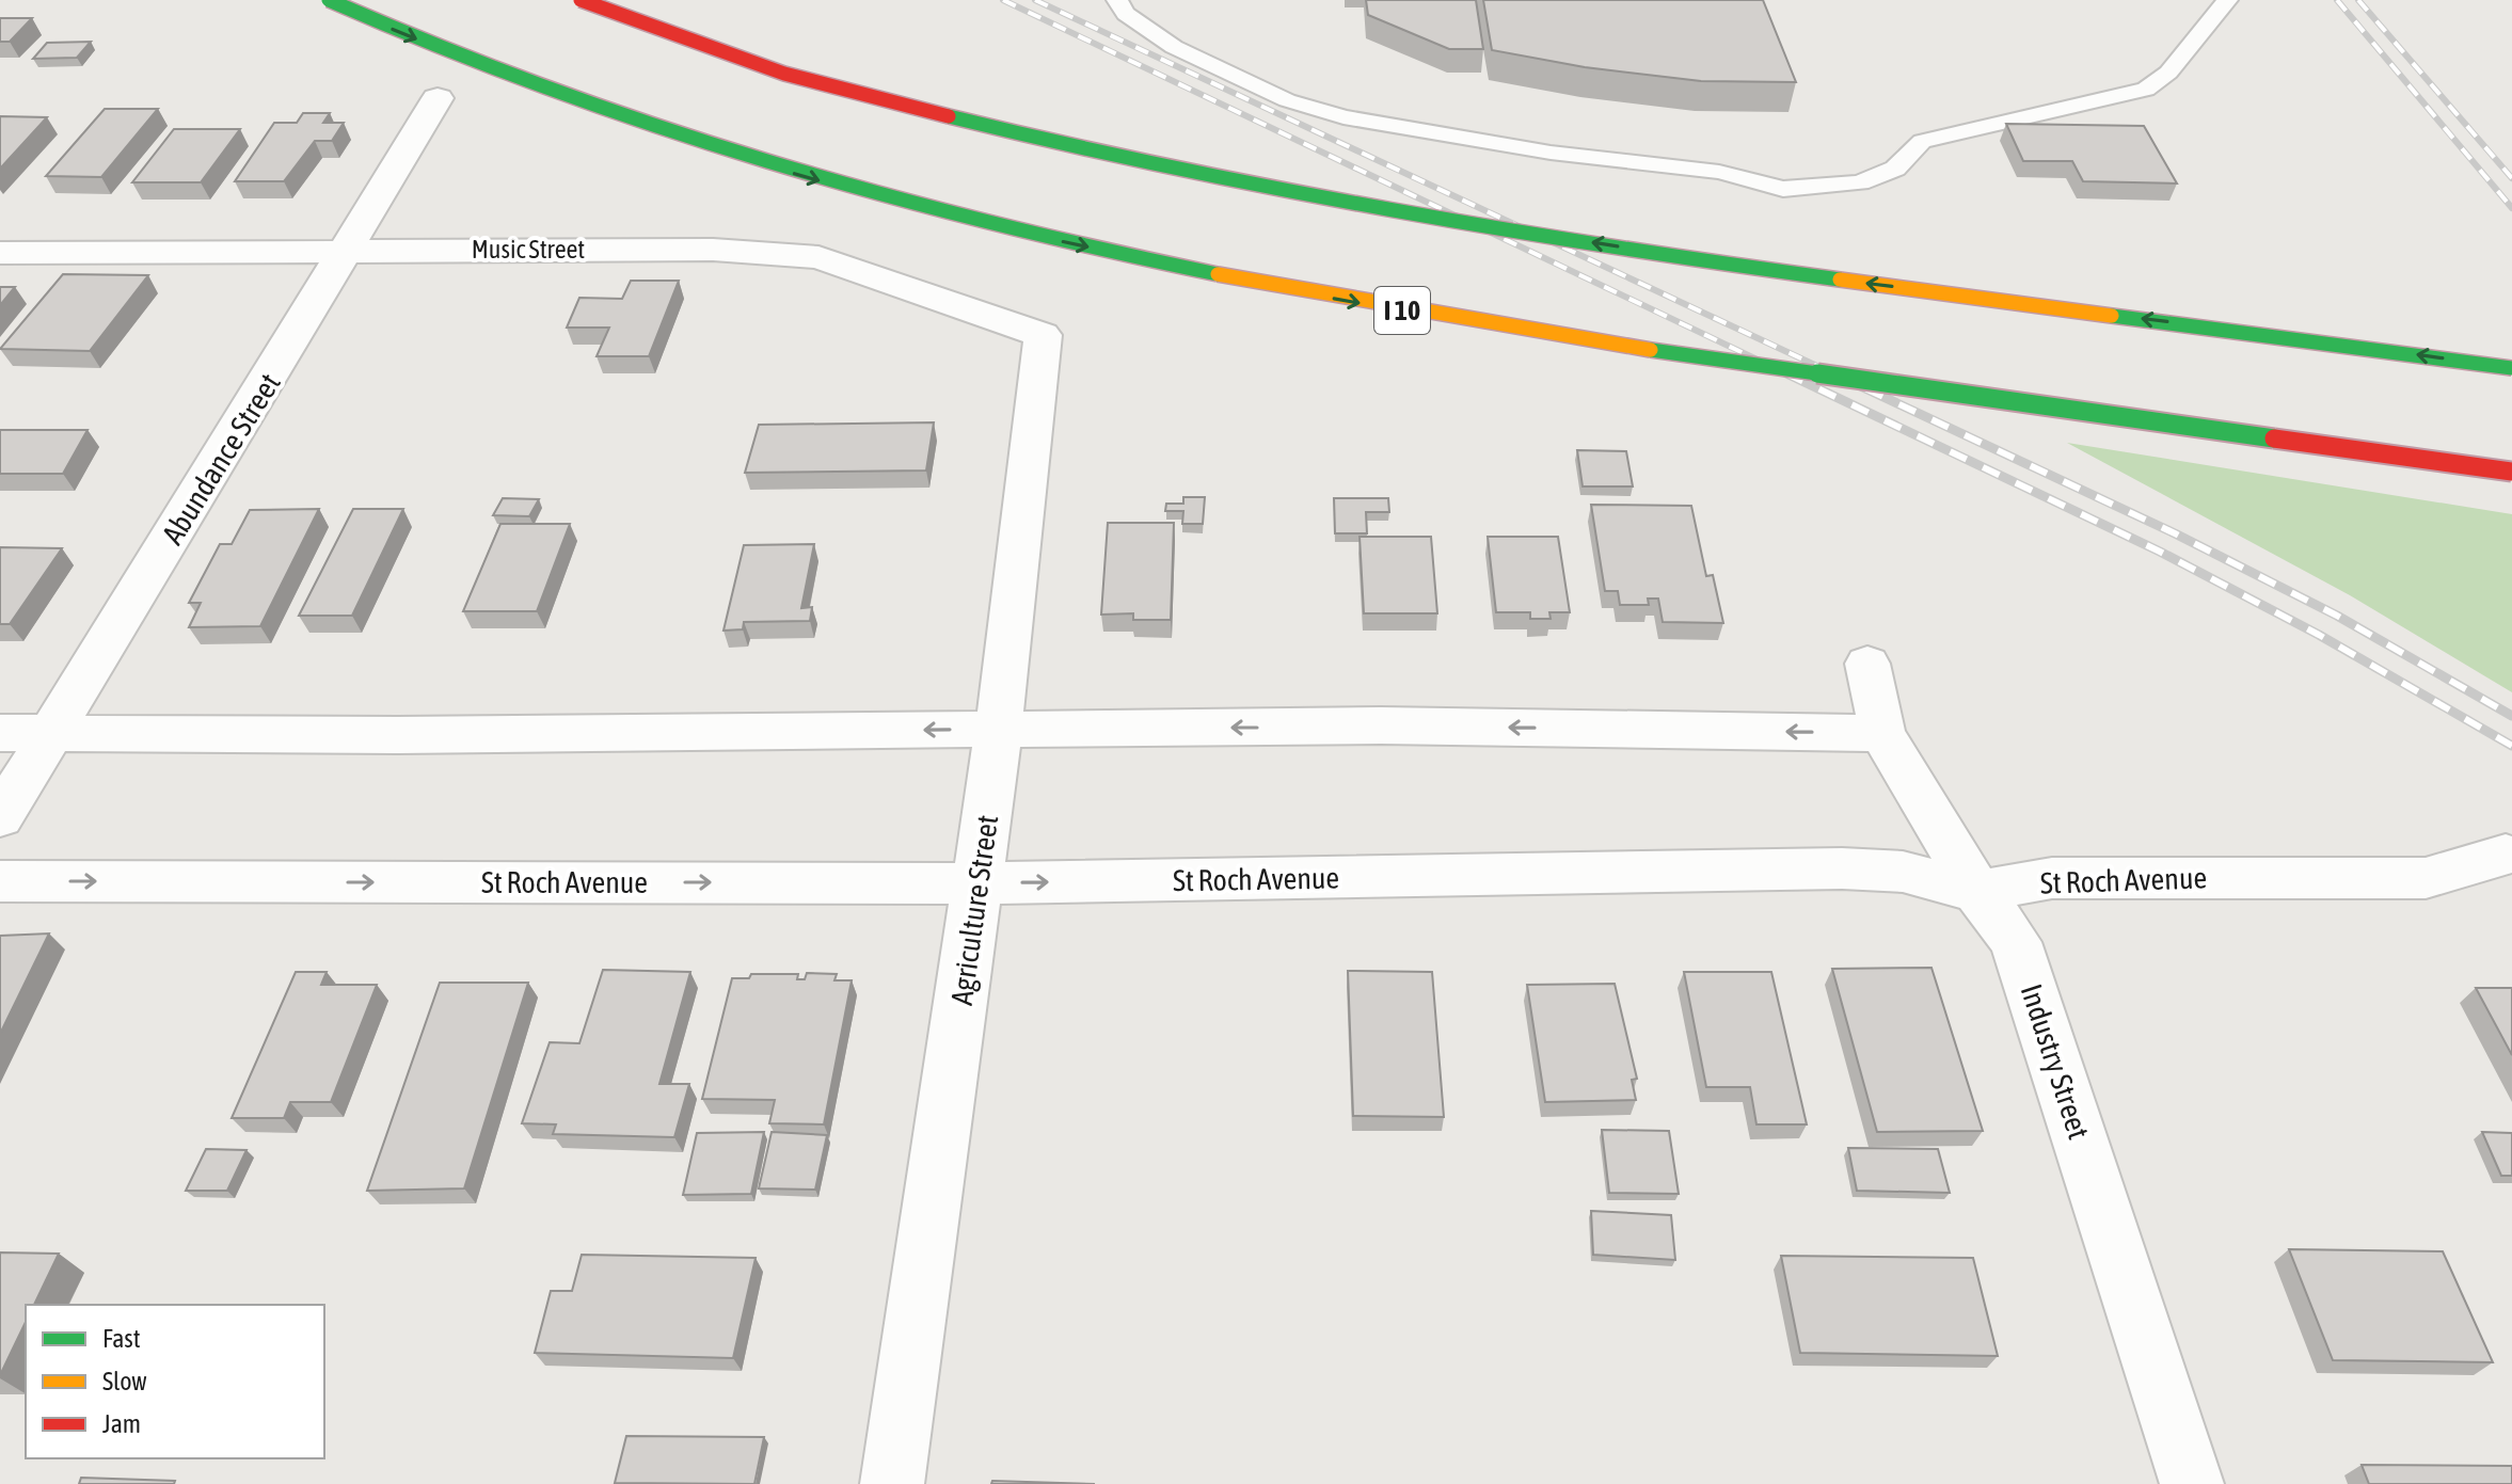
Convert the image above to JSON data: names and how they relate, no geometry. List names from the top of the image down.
{
  "streets": {
    "highway": ["I 10"],
    "street": [
      "Music Street",
      "Abundance Street",
      "St Roch Avenue",
      "Agriculture Street",
      "Industry Street"
    ]
  },
  "crossings": [
    ["Music Street", "Abundance Street"],
    ["Music Street", "Agriculture Street"],
    ["St Roch Avenue", "Agriculture Street"],
    ["St Roch Avenue", "Industry Street"]
  ],
  "legend": ["Fast", "Slow", "Jam"]
}
